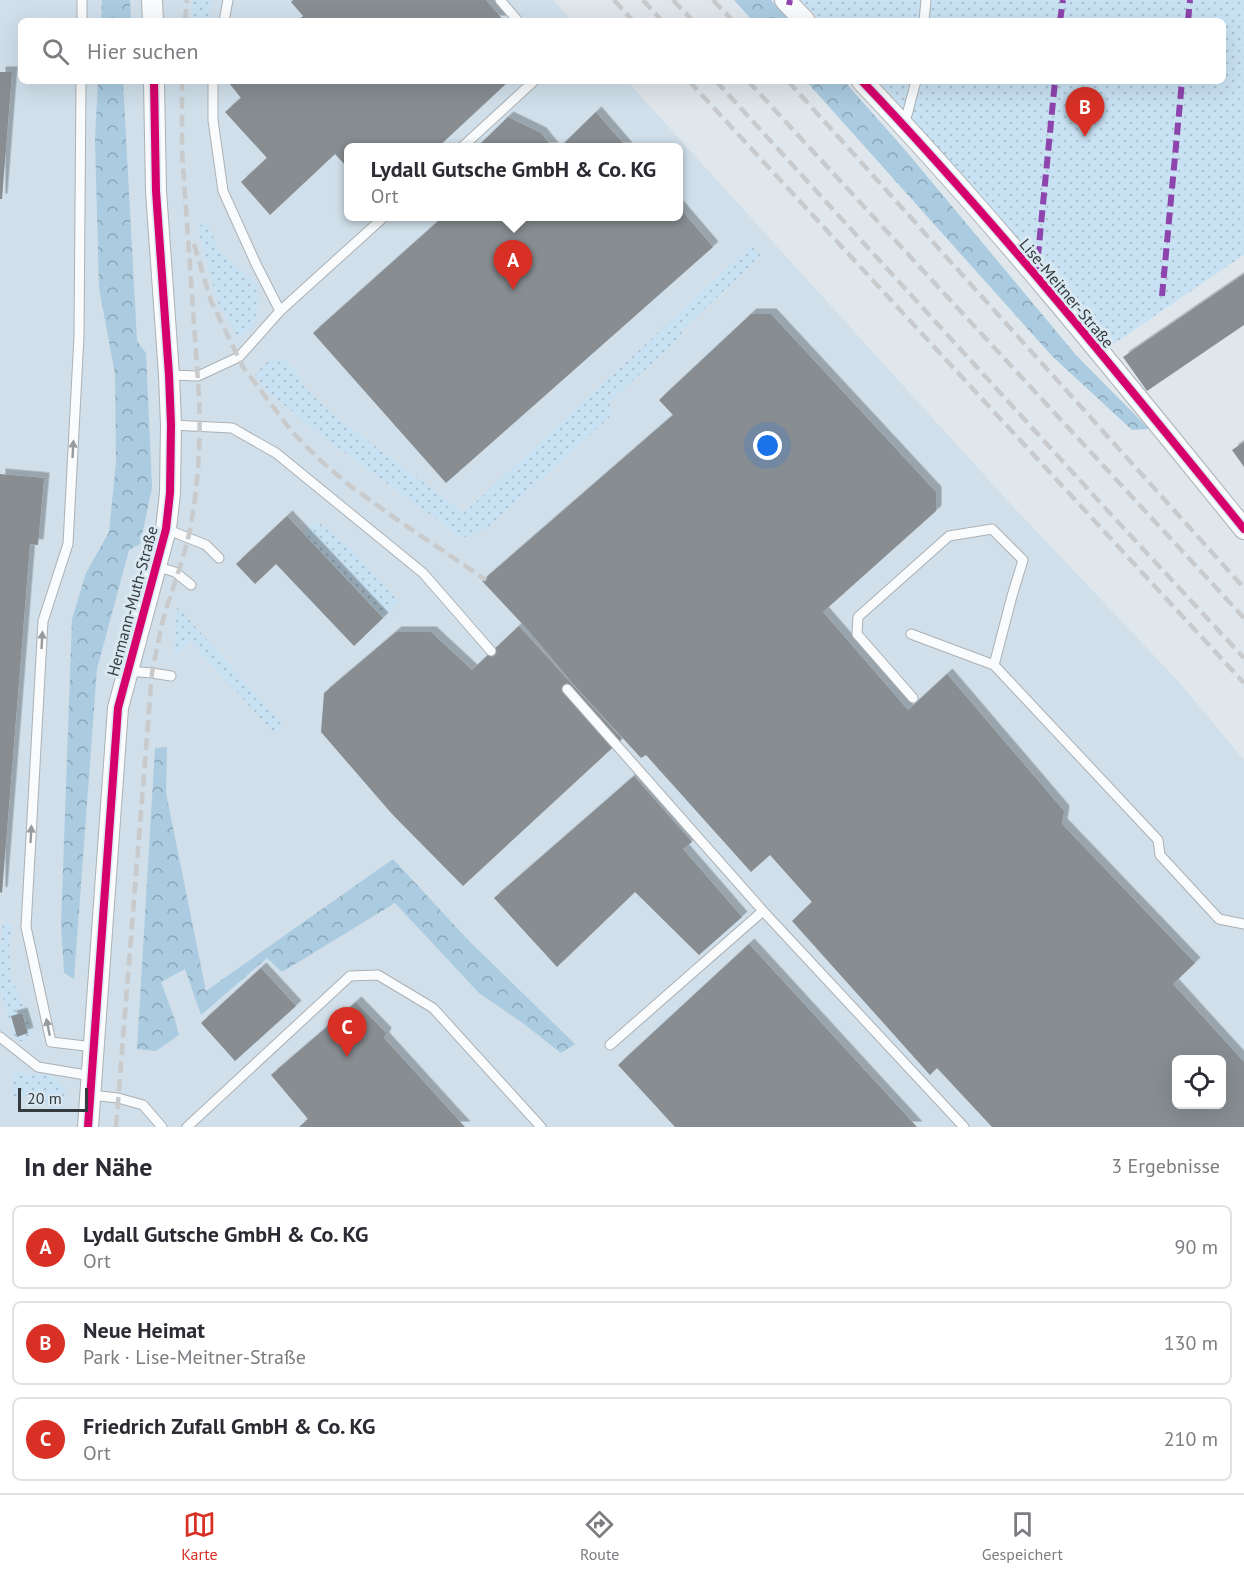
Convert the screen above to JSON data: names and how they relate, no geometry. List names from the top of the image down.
{
  "streets": {
    "street": ["Lise-Meitner-Straße", "Hermann-Muth-Straße"]
  },
  "scale_bar": "20 m",
  "page": {
    "search": "Hier suchen",
    "pins": ["B", "A", "C"],
    "popup": ["Lydall Gutsche GmbH & Co. KG", "Ort"],
    "scale": "20 m",
    "heading": ["In der Nähe", "3 Ergebnisse"],
    "list": [
      {
        "mark": "A",
        "name": "Lydall Gutsche GmbH & Co. KG",
        "note": "Ort",
        "value": "90 m"
      },
      {
        "mark": "B",
        "name": "Neue Heimat",
        "note": "Park · Lise-Meitner-Straße",
        "value": "130 m"
      },
      {
        "mark": "C",
        "name": "Friedrich Zufall GmbH & Co. KG",
        "note": "Ort",
        "value": "210 m"
      }
    ],
    "nav": ["Karte", "Route", "Gespeichert"]
  }
}
